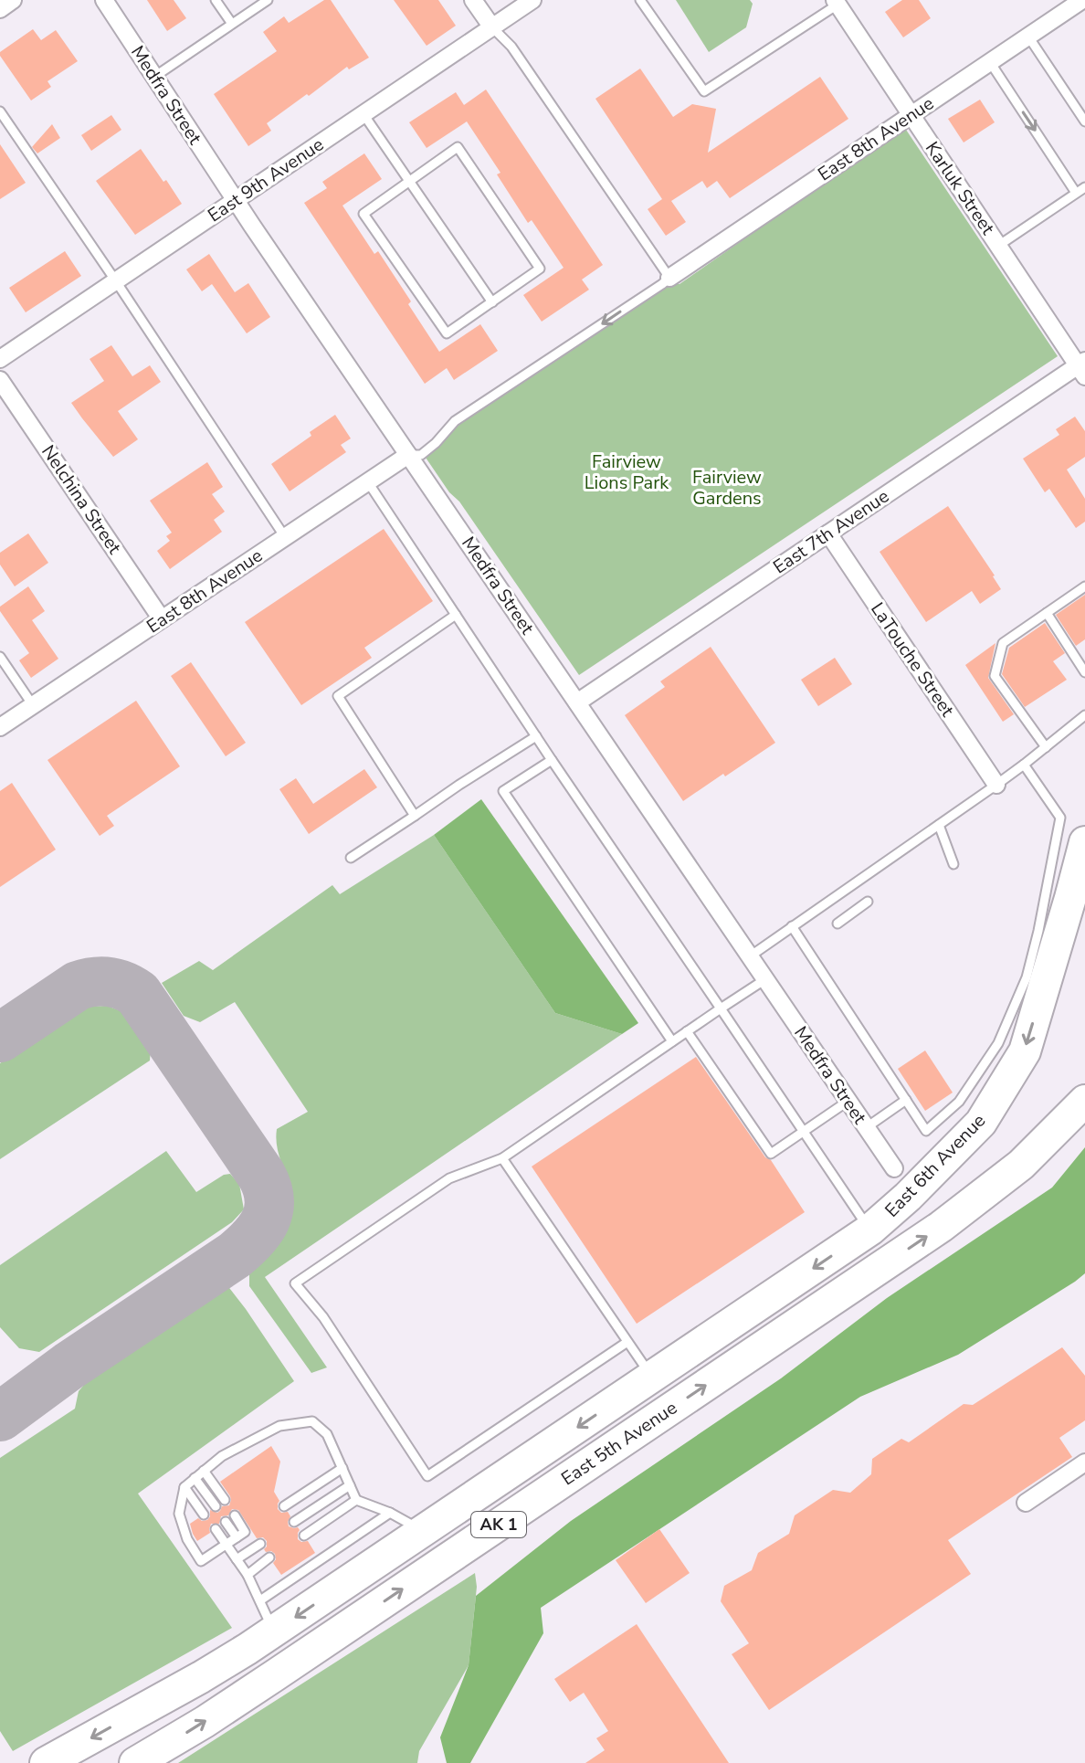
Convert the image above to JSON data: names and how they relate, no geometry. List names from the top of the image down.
{
  "streets": {
    "highway": ["East 6th Avenue", "East 5th Avenue", "AK 1"],
    "street": [
      "Medfra Street",
      "East 8th Avenue",
      "East 9th Avenue",
      "Karluk Street",
      "Nelchina Street",
      "East 7th Avenue",
      "LaTouche Street"
    ]
  },
  "crossings": [
    ["Medfra Street", "East 8th Avenue"],
    ["Medfra Street", "East 9th Avenue"],
    ["Medfra Street", "East 7th Avenue"],
    ["East 8th Avenue", "Karluk Street"],
    ["East 8th Avenue", "Nelchina Street"],
    ["Karluk Street", "East 7th Avenue"],
    ["East 7th Avenue", "LaTouche Street"],
    ["East 6th Avenue", "East 5th Avenue"]
  ],
  "one_way": ["East 6th Avenue"],
  "parks": ["Fairview Lions Park", "Fairview Gardens"]
}
